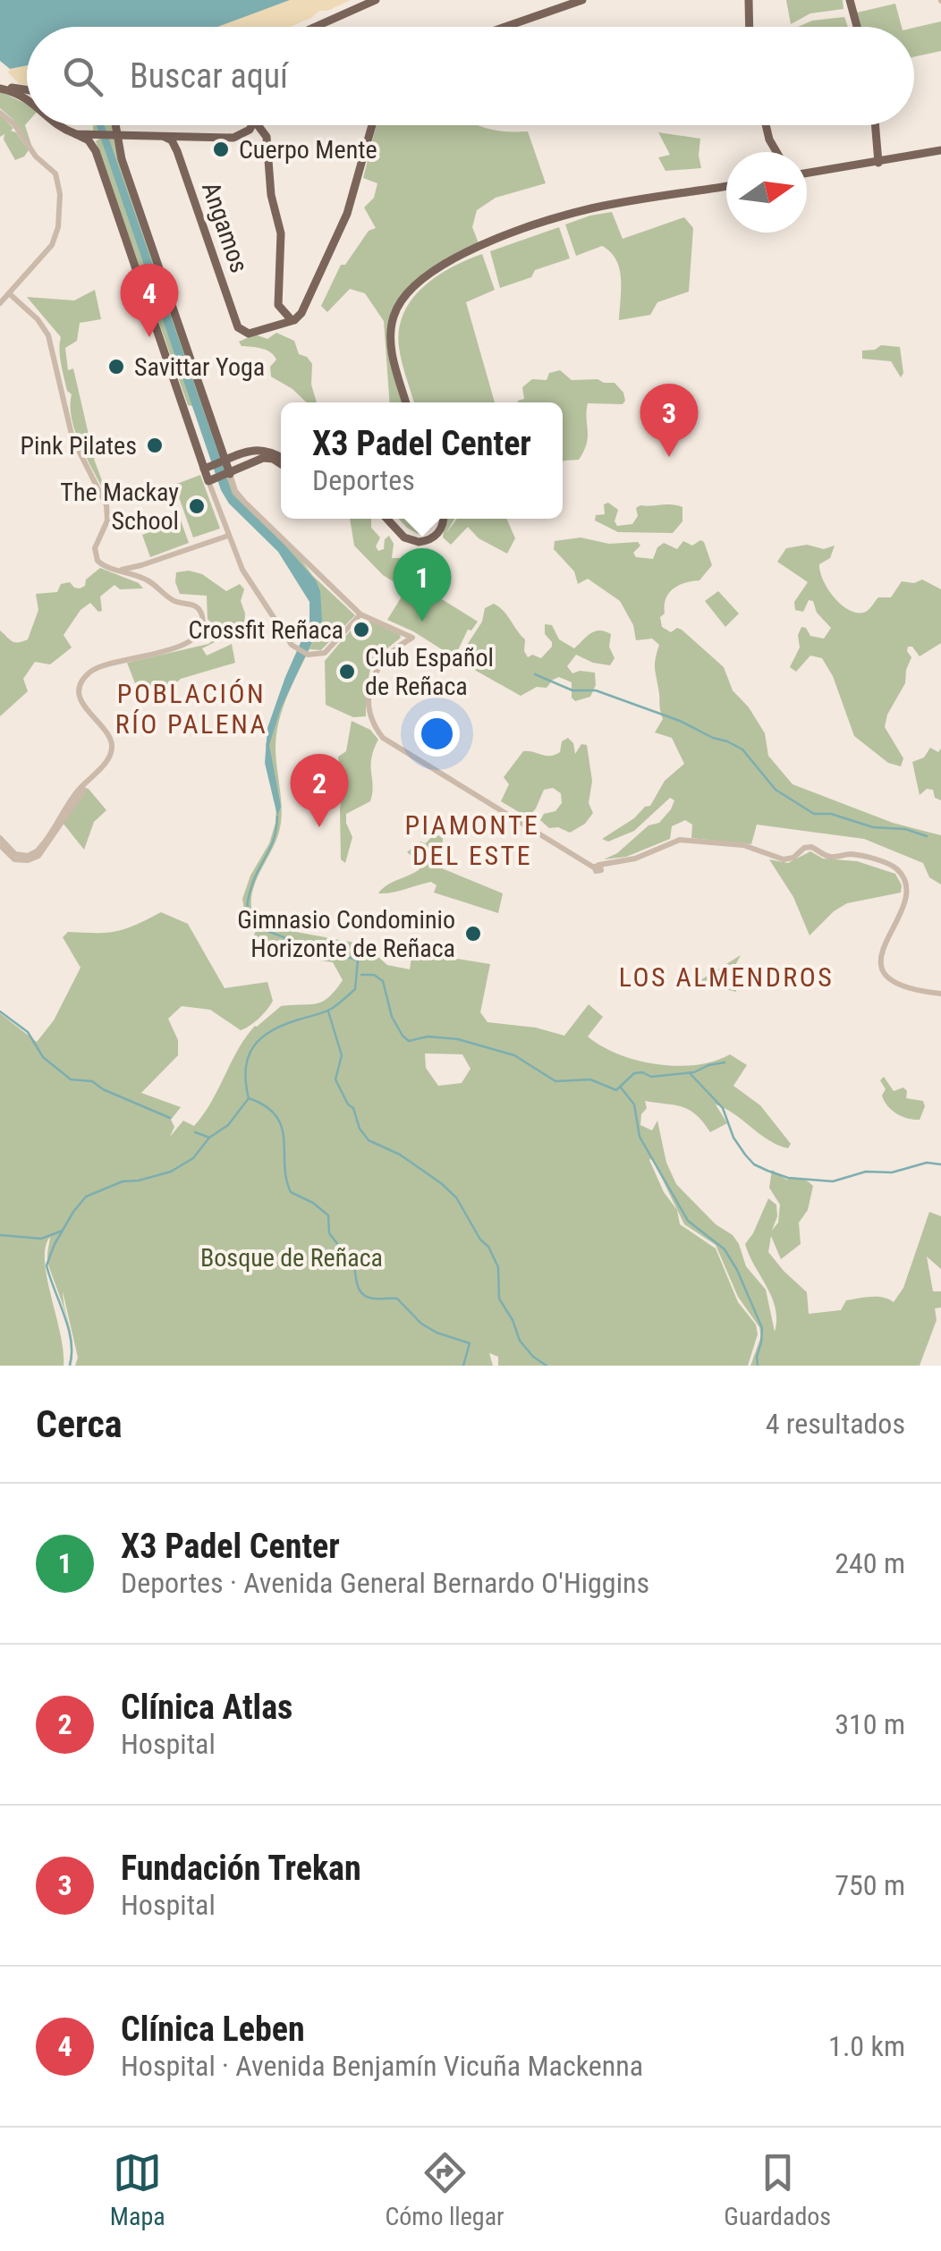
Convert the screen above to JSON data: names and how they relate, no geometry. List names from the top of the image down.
{
  "streets": {
    "main road": ["Angamos"]
  },
  "districts": ["POBLACIÓN RÍO PALENA", "PIAMONTE DEL ESTE", "LOS ALMENDROS"],
  "parks": ["Bosque de Reñaca"],
  "places": [
    "Cuerpo Mente",
    "Savittar Yoga",
    "Pink Pilates",
    "The Mackay School",
    "Crossfit Reñaca",
    "Club Español de Reñaca",
    "Gimnasio Condominio Horizonte de Reñaca"
  ],
  "north": "right",
  "page": {
    "search": "Buscar aquí",
    "pins": [
      "4",
      "3",
      "1",
      "2"
    ],
    "popup": ["X3 Padel Center", "Deportes"],
    "heading": ["Cerca", "4 resultados"],
    "list": [
      {
        "mark": "1",
        "name": "X3 Padel Center",
        "note": "Deportes · Avenida General Bernardo O'Higgins",
        "value": "240 m"
      },
      {
        "mark": "2",
        "name": "Clínica Atlas",
        "note": "Hospital",
        "value": "310 m"
      },
      {
        "mark": "3",
        "name": "Fundación Trekan",
        "note": "Hospital",
        "value": "750 m"
      },
      {
        "mark": "4",
        "name": "Clínica Leben",
        "note": "Hospital · Avenida Benjamín Vicuña Mackenna",
        "value": "1.0 km"
      }
    ],
    "nav": ["Mapa", "Cómo llegar", "Guardados"]
  }
}
